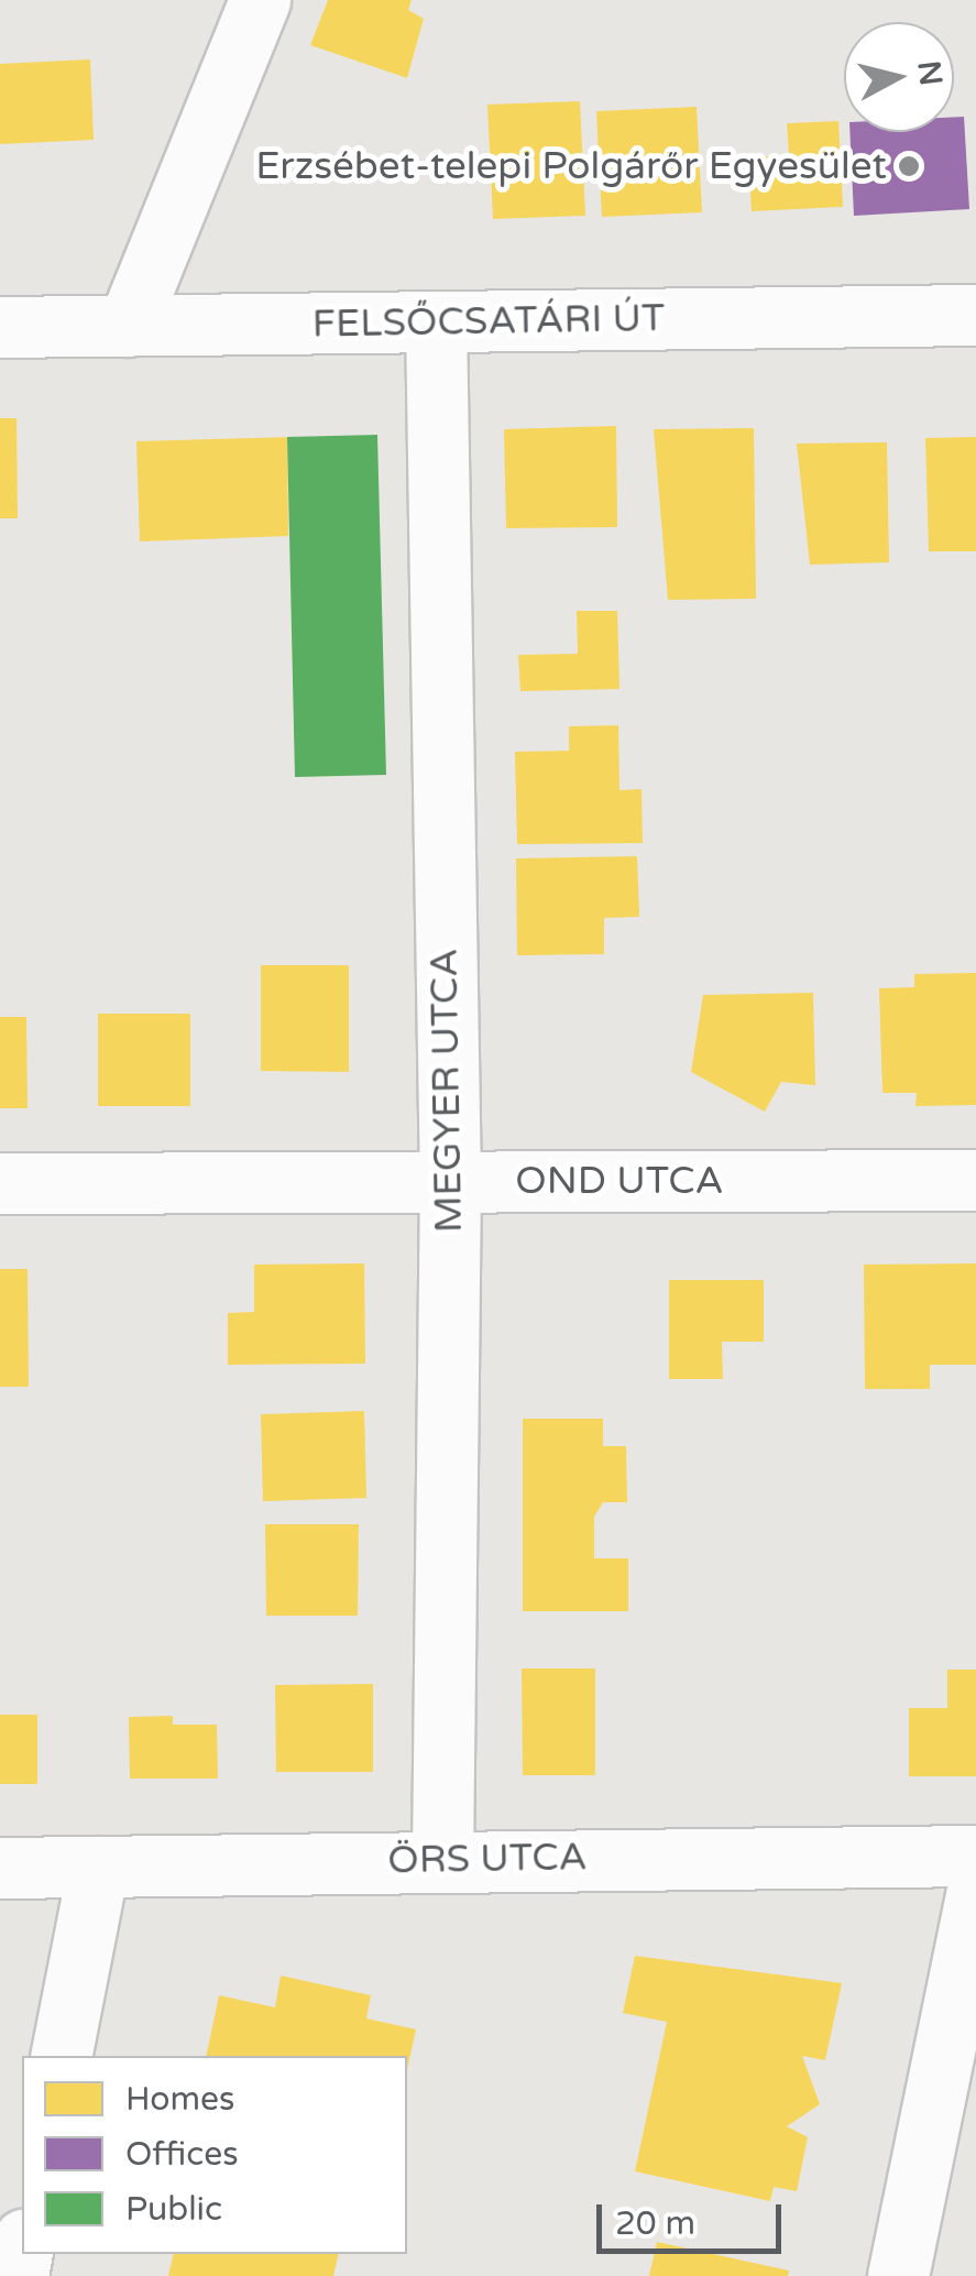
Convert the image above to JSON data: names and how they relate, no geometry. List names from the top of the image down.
{
  "streets": {
    "street": [
      "FELSŐCSATÁRI ÚT",
      "MEGYER UTCA",
      "OND UTCA",
      "ÖRS UTCA"
    ]
  },
  "crossings": [
    ["FELSŐCSATÁRI ÚT", "MEGYER UTCA"],
    ["MEGYER UTCA", "OND UTCA"],
    ["MEGYER UTCA", "ÖRS UTCA"]
  ],
  "places": ["Erzsébet-telepi Polgárőr Egyesület"],
  "legend": ["Homes", "Offices", "Public"],
  "scale_bar": "20 m",
  "north": "right"
}
